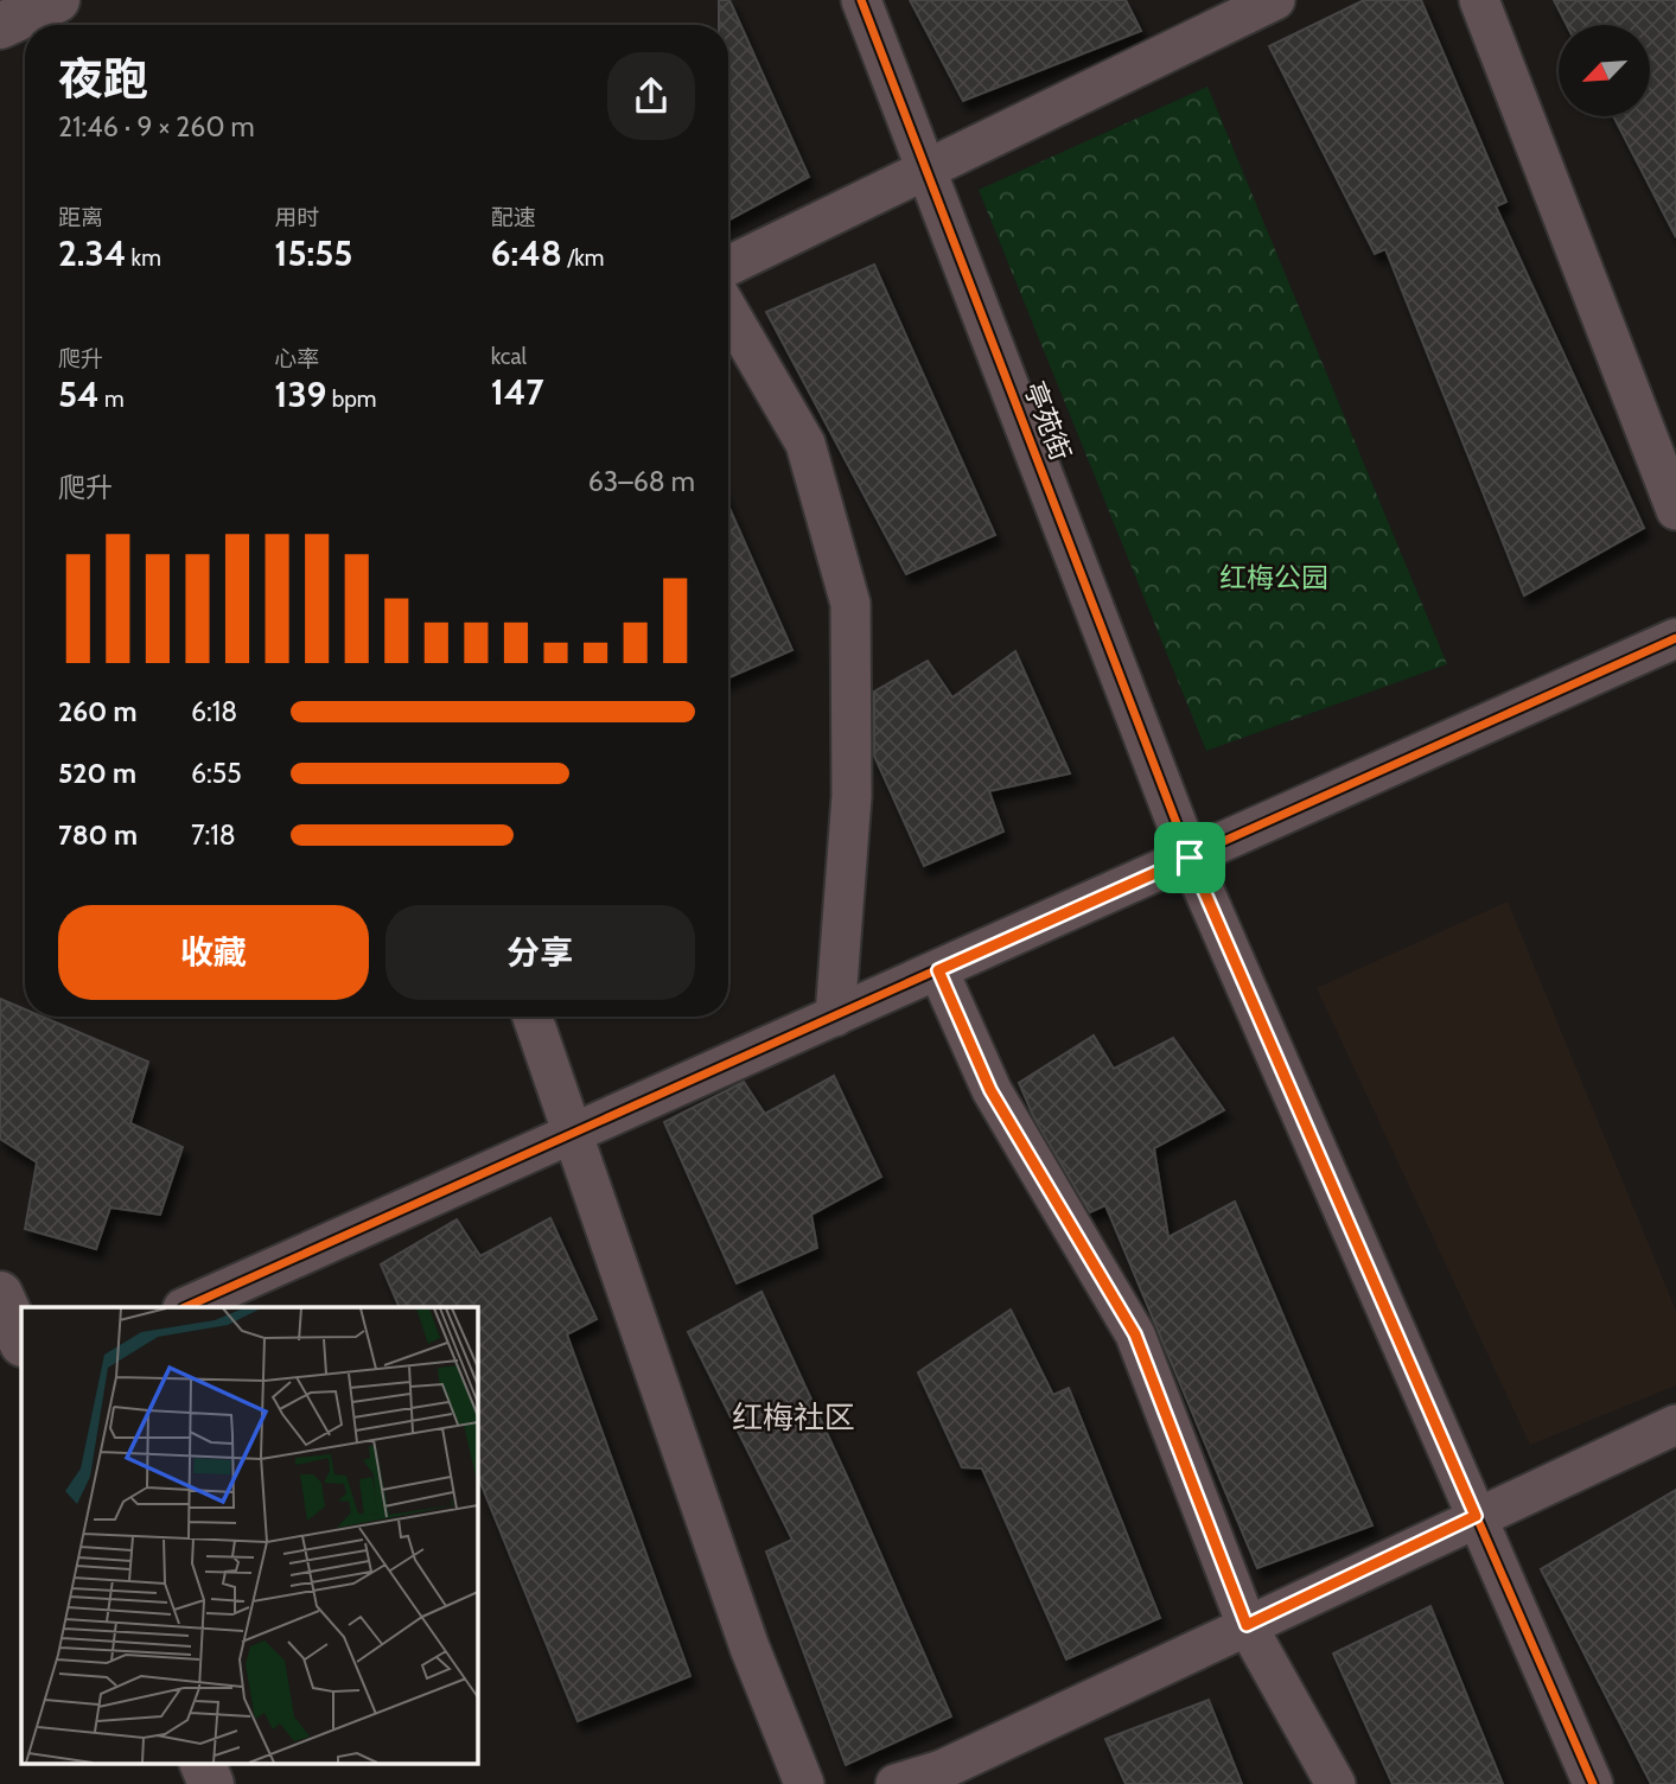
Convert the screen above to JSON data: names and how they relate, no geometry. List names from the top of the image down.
{
  "streets": {
    "street": ["亭苑街"]
  },
  "districts": ["红梅社区"],
  "parks": ["红梅公园"],
  "north": "bottom left",
  "page": {
    "heading": ["夜跑", "21:46 · 9 × 260 m"],
    "stats": [
      ["距离", "2.34 km"],
      ["用时", "15:55"],
      ["配速", "6:48 /km"],
      ["爬升", "54 m"],
      ["心率", "139 bpm"],
      ["kcal", "147"]
    ],
    "chart": ["爬升", "63–68 m"],
    "list": [
      {
        "name": "260 m",
        "note": "6:18"
      },
      {
        "name": "520 m",
        "note": "6:55"
      },
      {
        "name": "780 m",
        "note": "7:18"
      }
    ],
    "buttons": ["收藏", "分享"]
  }
}
